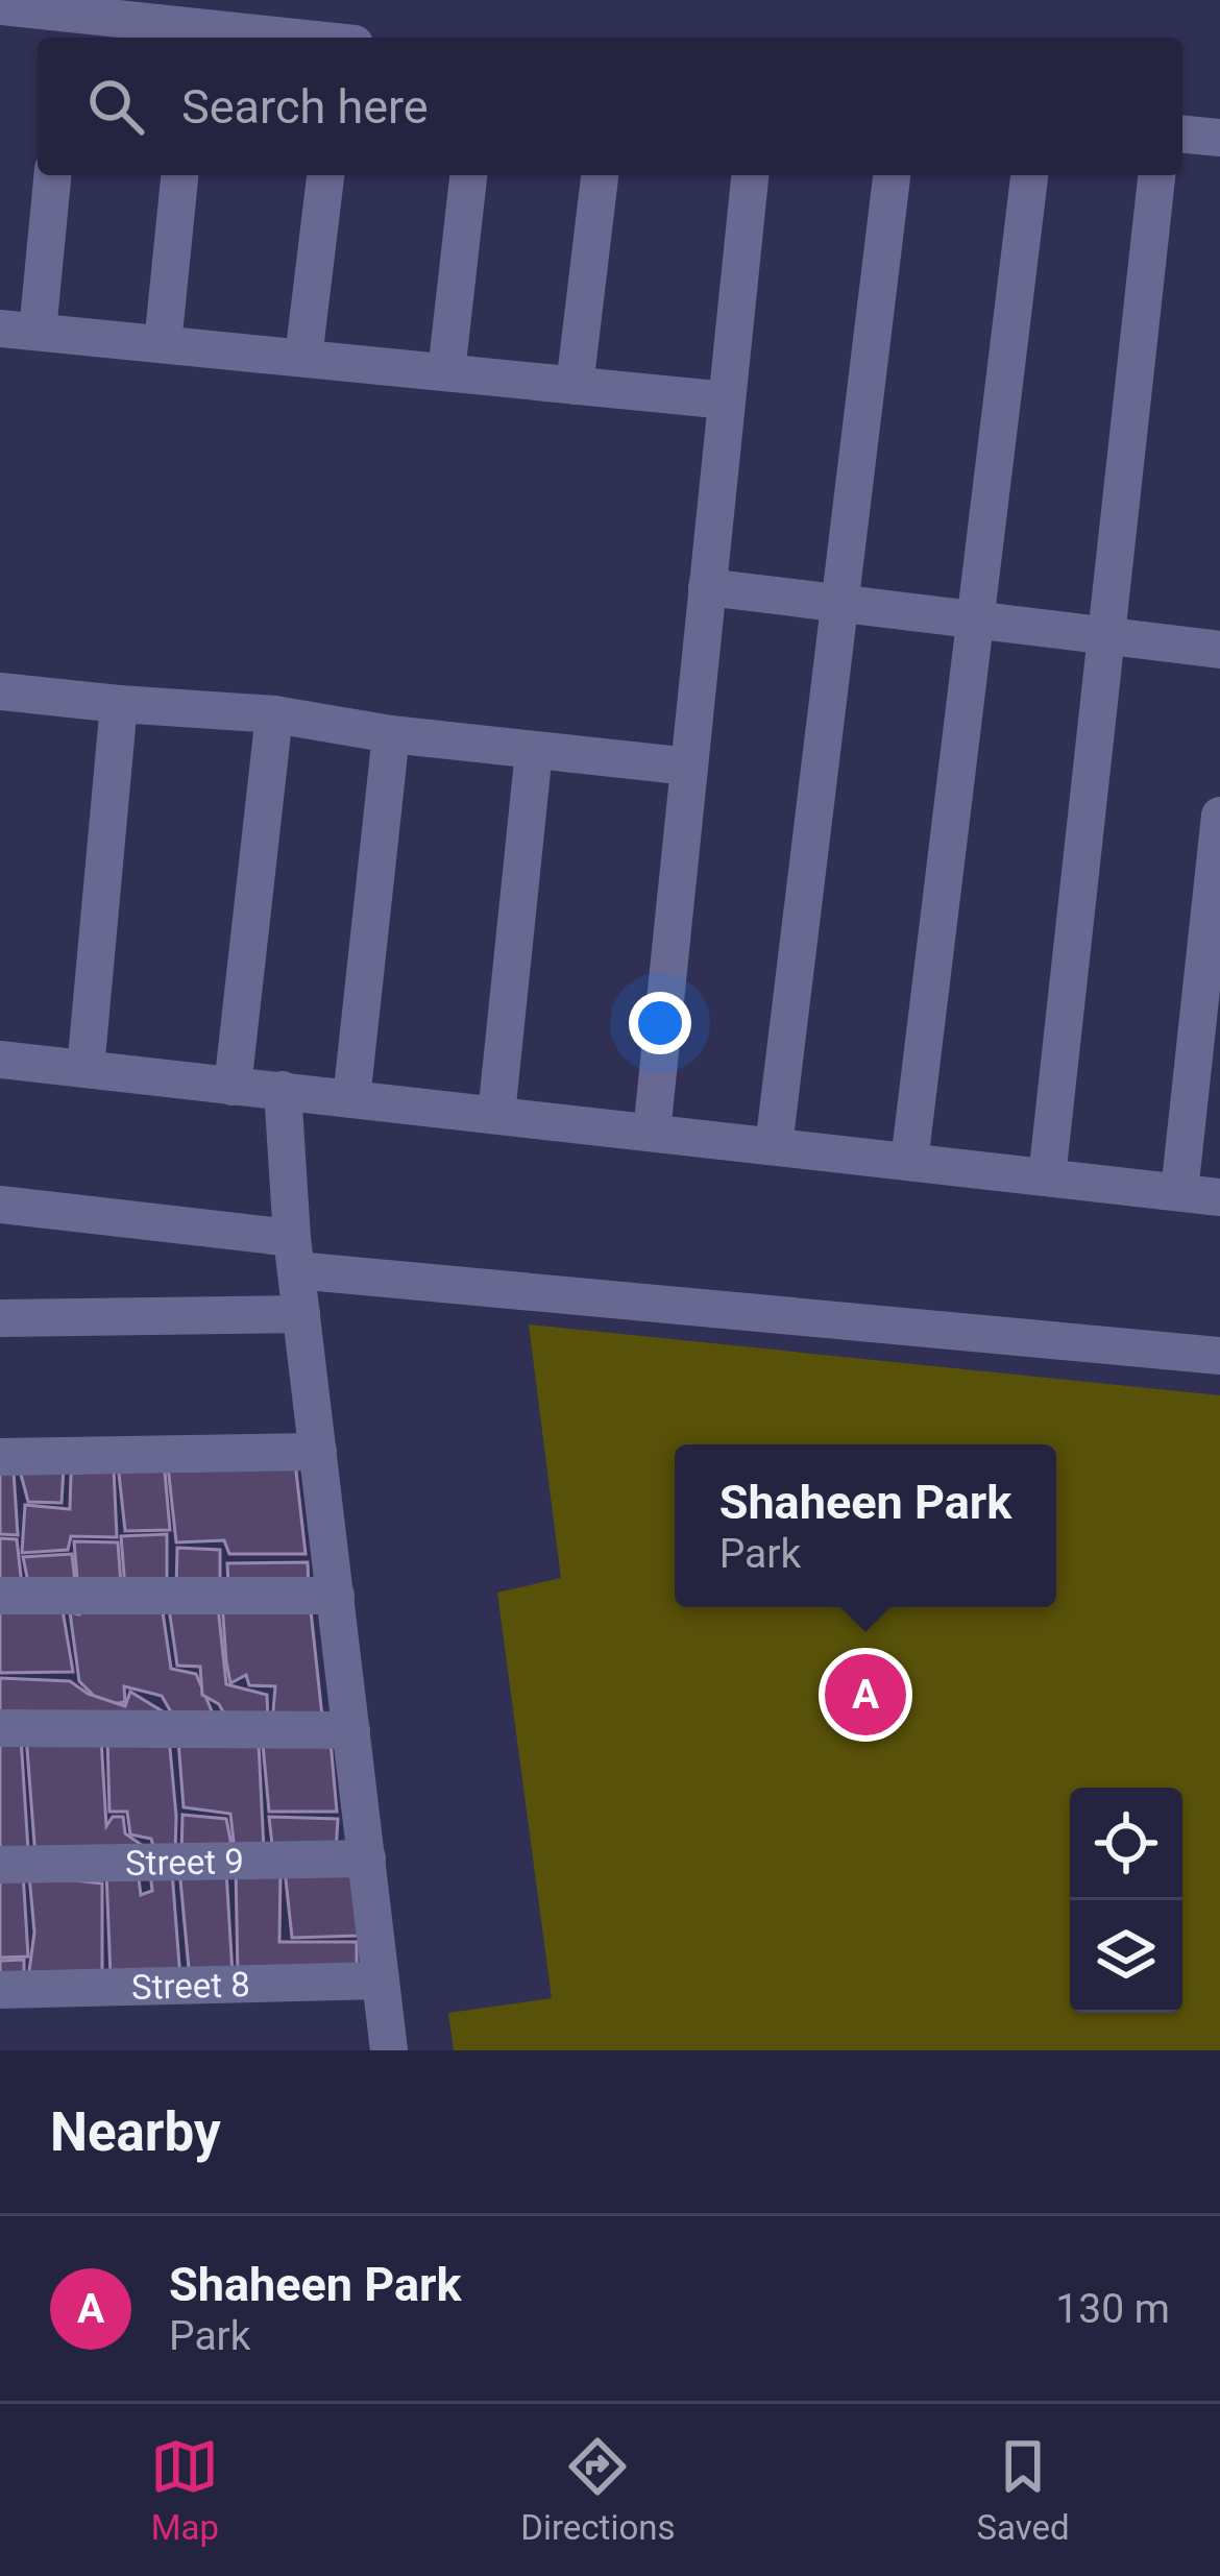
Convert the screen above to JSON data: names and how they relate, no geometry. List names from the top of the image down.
{
  "streets": {
    "street": ["Street 9", "Street 8"]
  },
  "page": {
    "search": "Search here",
    "popup": ["Shaheen Park", "Park"],
    "pins": "A",
    "heading": "Nearby",
    "list": [
      {
        "mark": "A",
        "name": "Shaheen Park",
        "note": "Park",
        "value": "130 m"
      }
    ],
    "nav": ["Map", "Directions", "Saved"]
  }
}
